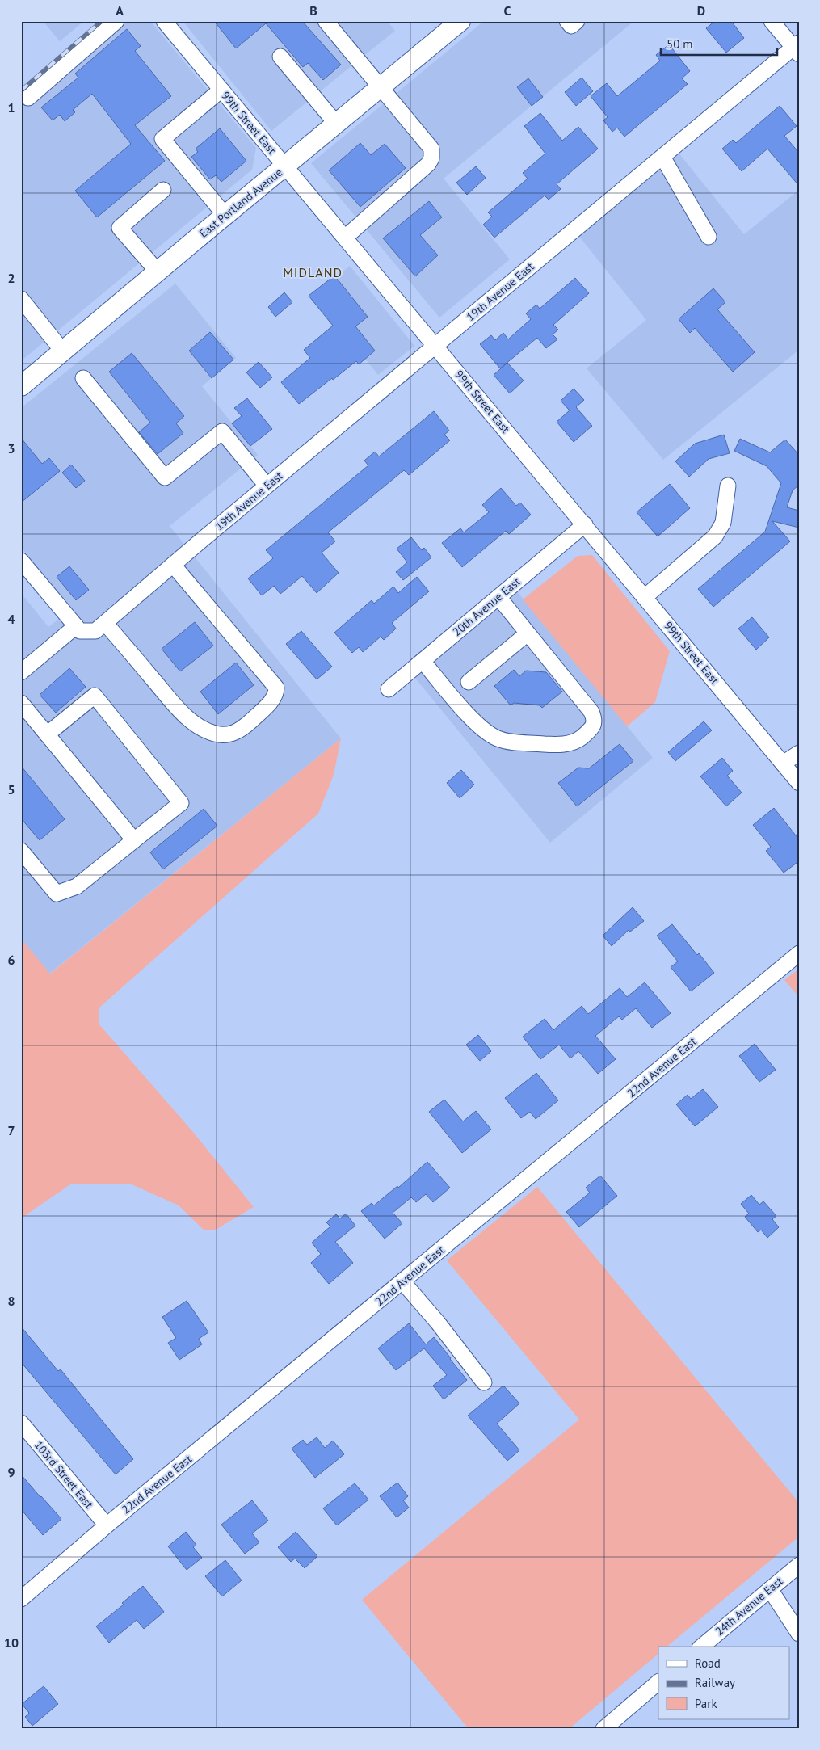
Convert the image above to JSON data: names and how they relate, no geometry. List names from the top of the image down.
{
  "streets": {
    "main road": ["East Portland Avenue"],
    "street": [
      "99th Street East",
      "19th Avenue East",
      "20th Avenue East",
      "22nd Avenue East",
      "103rd Street East",
      "24th Avenue East"
    ]
  },
  "crossings": [
    ["99th Street East", "East Portland Avenue"],
    ["99th Street East", "19th Avenue East"],
    ["99th Street East", "20th Avenue East"],
    ["22nd Avenue East", "103rd Street East"]
  ],
  "districts": ["MIDLAND"],
  "legend": ["Road", "Railway", "Park"],
  "scale_bar": "50 m",
  "grid": {
    "columns": [
      "A",
      "B",
      "C",
      "D"
    ],
    "rows": [
      "1",
      "2",
      "3",
      "4",
      "5",
      "6",
      "7",
      "8",
      "9",
      "10"
    ]
  }
}
